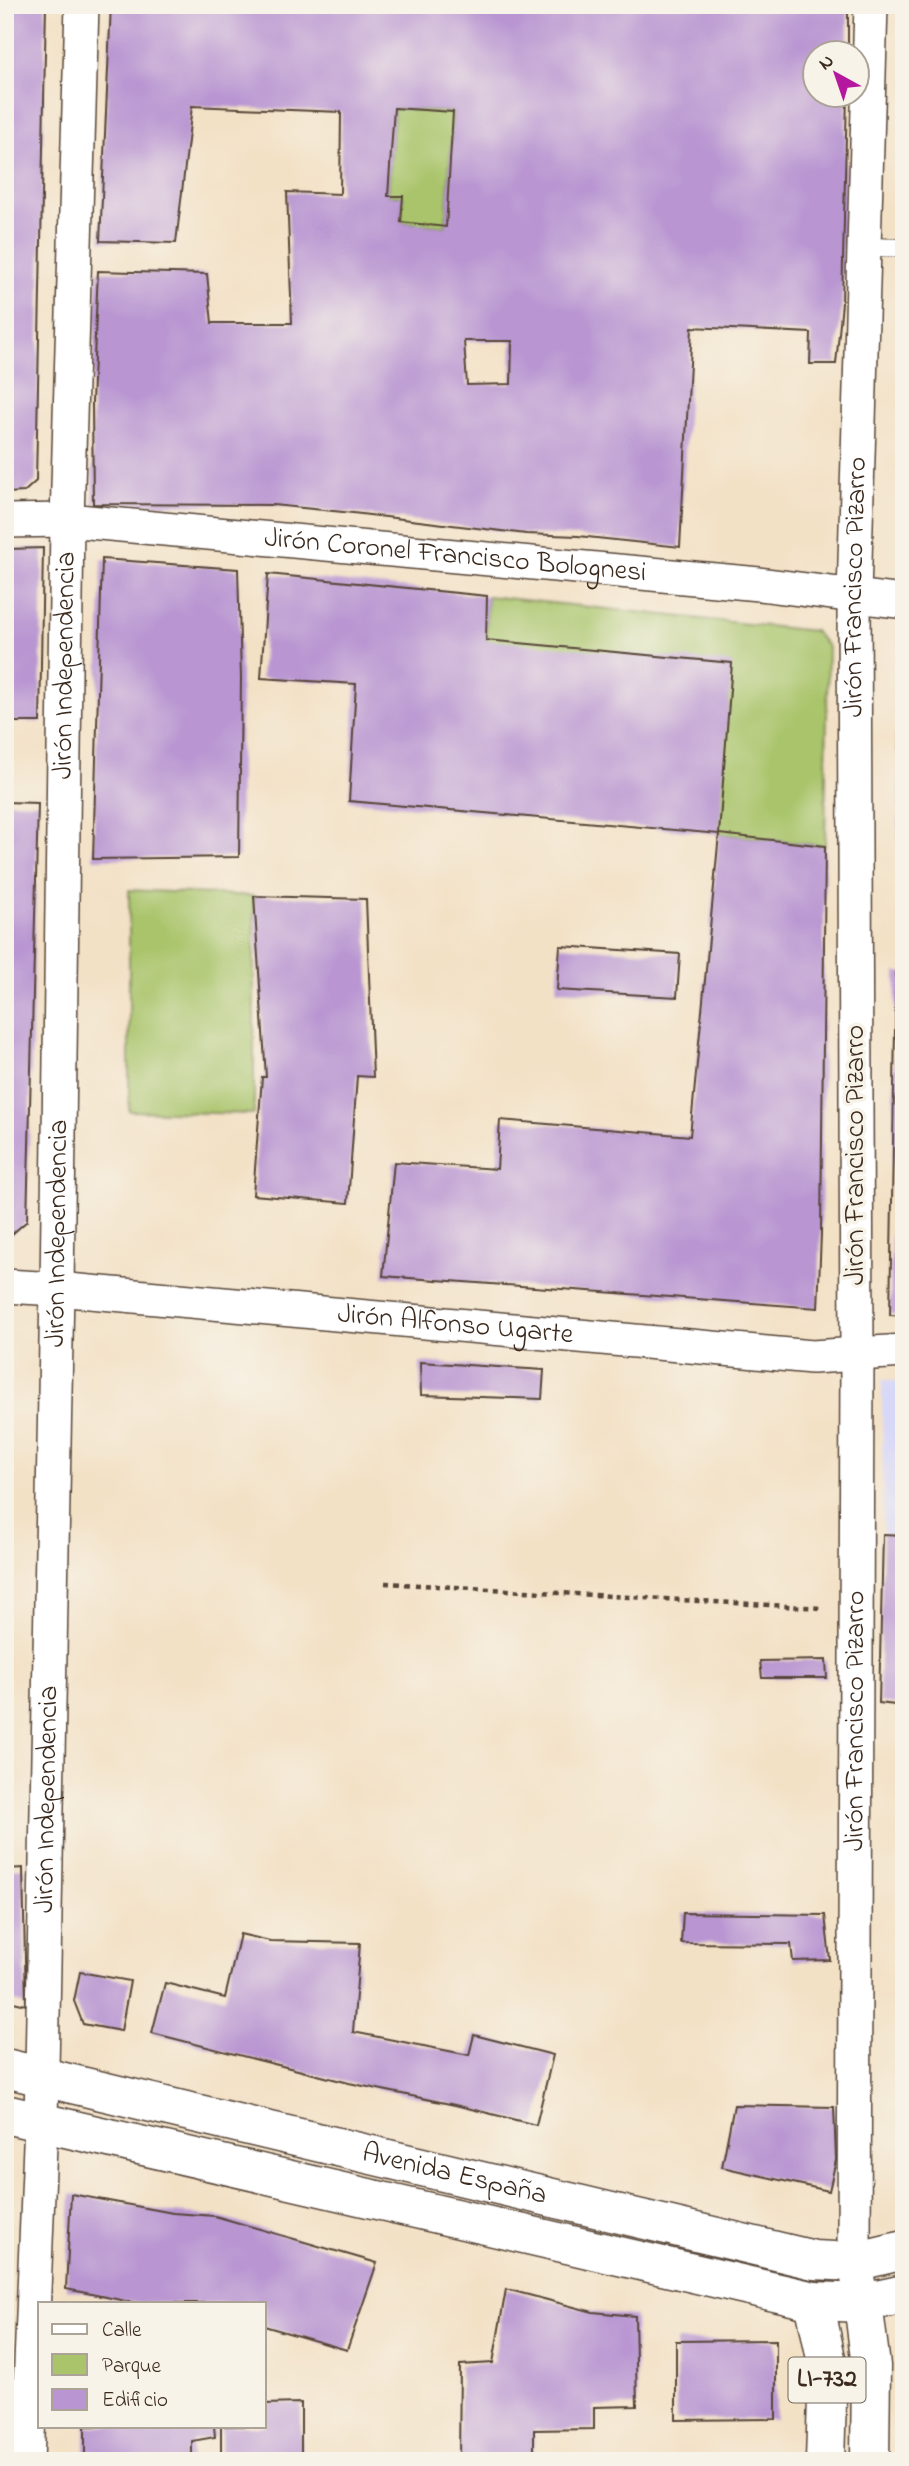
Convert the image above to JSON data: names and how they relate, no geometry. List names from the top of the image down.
{
  "streets": {
    "main road": ["Avenida España", "LI-732"],
    "street": [
      "Jirón Coronel Francisco Bolognesi",
      "Jirón Francisco Pizarro",
      "Jirón Independencia",
      "Jirón Alfonso Ugarte"
    ]
  },
  "crossings": [
    ["Jirón Coronel Francisco Bolognesi", "Jirón Francisco Pizarro"],
    ["Jirón Coronel Francisco Bolognesi", "Jirón Independencia"],
    ["Jirón Francisco Pizarro", "Jirón Alfonso Ugarte"],
    ["Jirón Francisco Pizarro", "Avenida España"],
    ["Jirón Francisco Pizarro", "LI-732"],
    ["Jirón Independencia", "Jirón Alfonso Ugarte"],
    ["Jirón Independencia", "Avenida España"],
    ["Avenida España", "LI-732"]
  ],
  "legend": ["Calle", "Parque", "Edificio"],
  "north": "top left"
}
